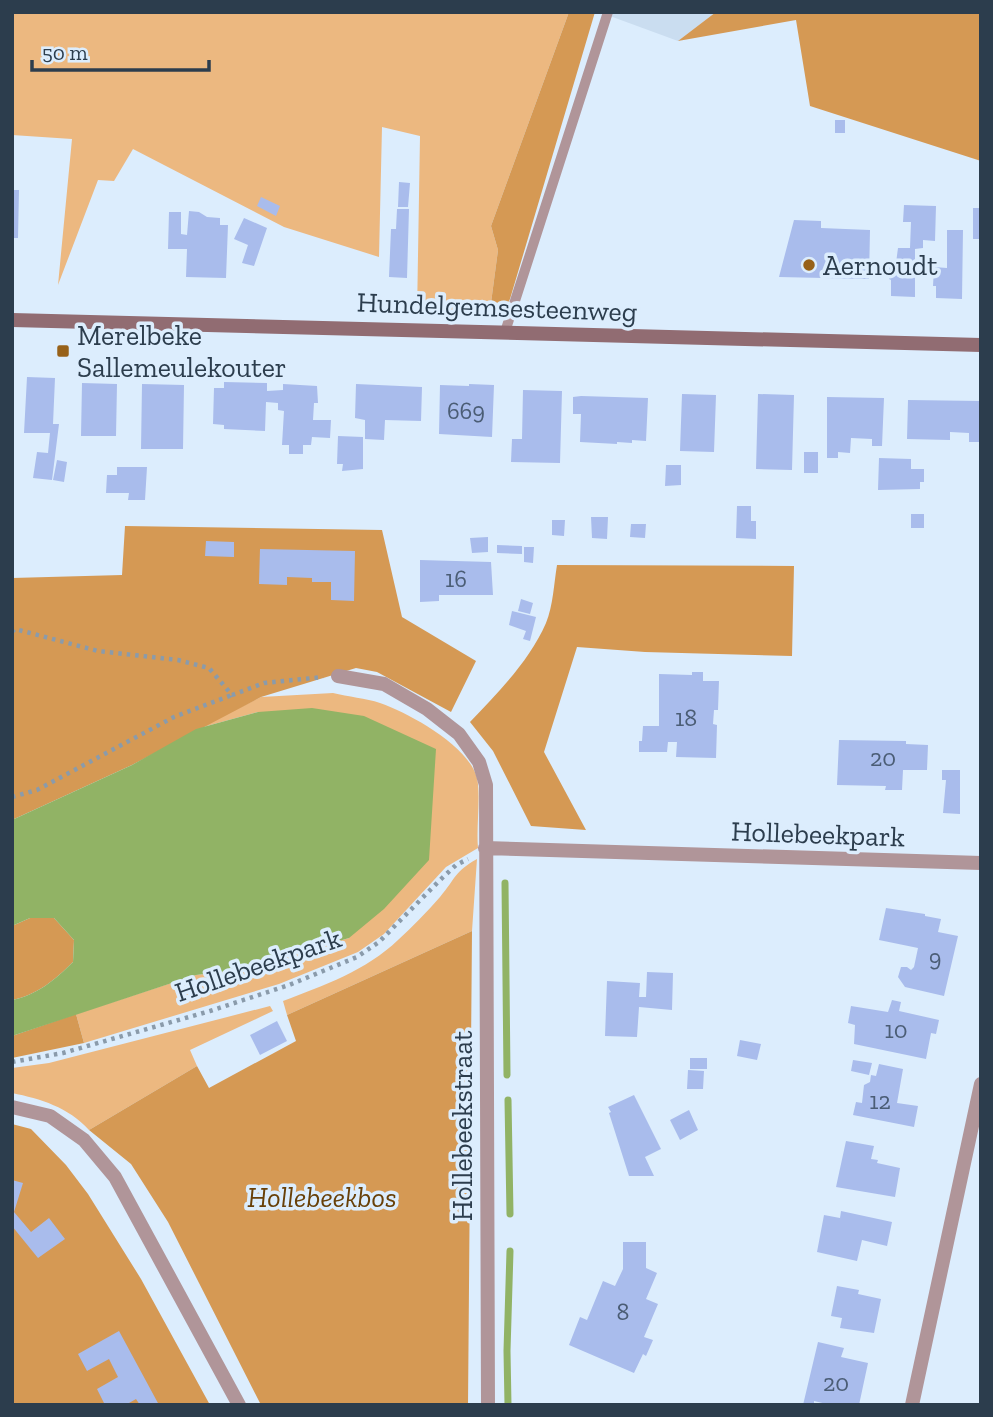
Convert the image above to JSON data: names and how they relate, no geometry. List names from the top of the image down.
{
  "streets": {
    "main road": ["Hundelgemsesteenweg"],
    "street": ["Hollebeekpark", "Hollebeekstraat"]
  },
  "crossings": [
    ["Hollebeekpark", "Hollebeekstraat"]
  ],
  "parks": ["Hollebeekbos"],
  "places": {
    "other": ["Aernoudt"],
    "transit": ["Merelbeke Sallemeulekouter"]
  },
  "house_numbers": [
    "669",
    "16",
    "18",
    "20",
    "9",
    "10",
    "12",
    "8",
    "20"
  ],
  "scale_bar": "50 m"
}
